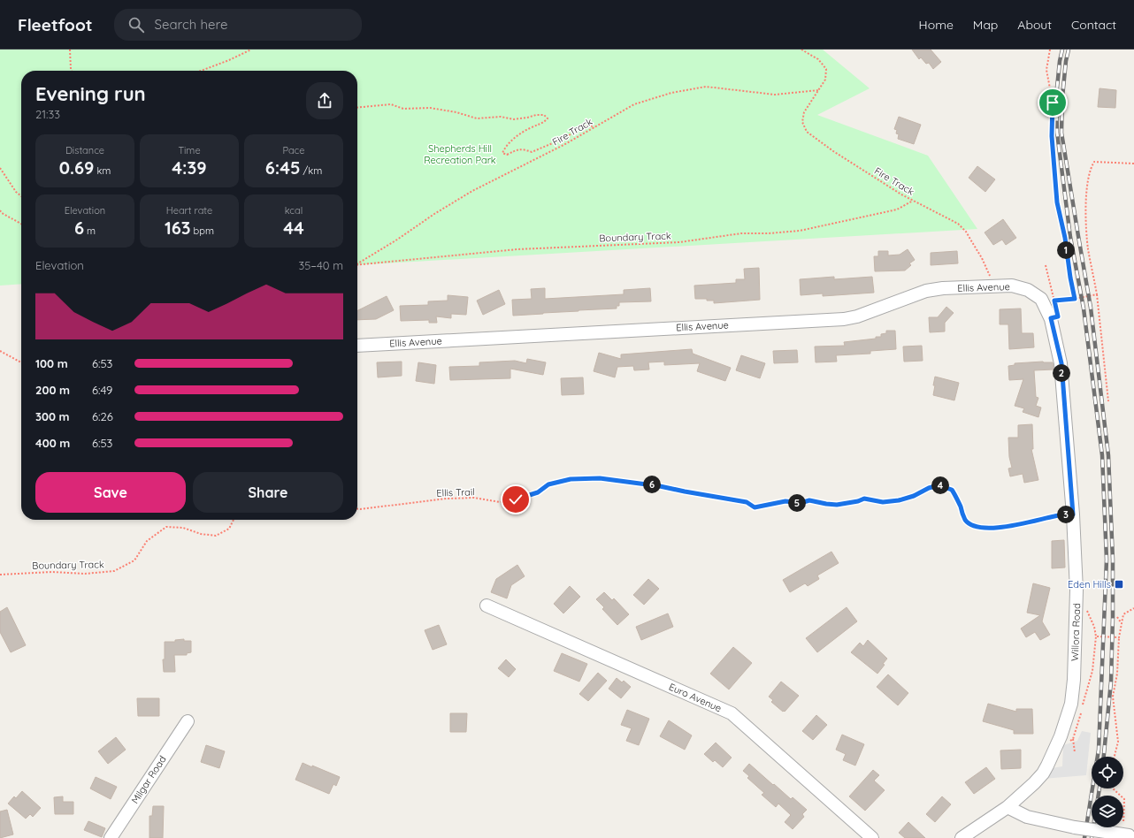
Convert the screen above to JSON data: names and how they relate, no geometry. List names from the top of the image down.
{
  "streets": {
    "street": [
      "Ellis Avenue",
      "Willora Road",
      "Euro Avenue",
      "Milgar Road"
    ],
    "path": ["Fire Track", "Boundary Track", "Ellis Trail"]
  },
  "crossings": [
    ["Fire Track", "Boundary Track"],
    ["Fire Track", "Ellis Avenue"],
    ["Ellis Avenue", "Willora Road"],
    ["Ellis Trail", "Willora Road"]
  ],
  "parks": ["Shepherds Hill Recreation Park"],
  "places": {
    "transit": ["Eden Hills"]
  },
  "page": {
    "header": "Fleetfoot",
    "search": "Search here",
    "nav": [
      "Home",
      "Map",
      "About",
      "Contact"
    ],
    "heading": ["Evening run", "21:33"],
    "stats": [
      ["Distance", "0.69 km"],
      ["Time", "4:39"],
      ["Pace", "6:45 /km"],
      ["Elevation", "6 m"],
      ["Heart rate", "163 bpm"],
      ["kcal", "44"]
    ],
    "pins": [
      "1",
      "2",
      "6",
      "4",
      "5",
      "3"
    ],
    "chart": ["Elevation", "35–40 m"],
    "list": [
      {
        "name": "100 m",
        "note": "6:53"
      },
      {
        "name": "200 m",
        "note": "6:49"
      },
      {
        "name": "300 m",
        "note": "6:26"
      },
      {
        "name": "400 m",
        "note": "6:53"
      }
    ],
    "buttons": ["Save", "Share"]
  }
}
